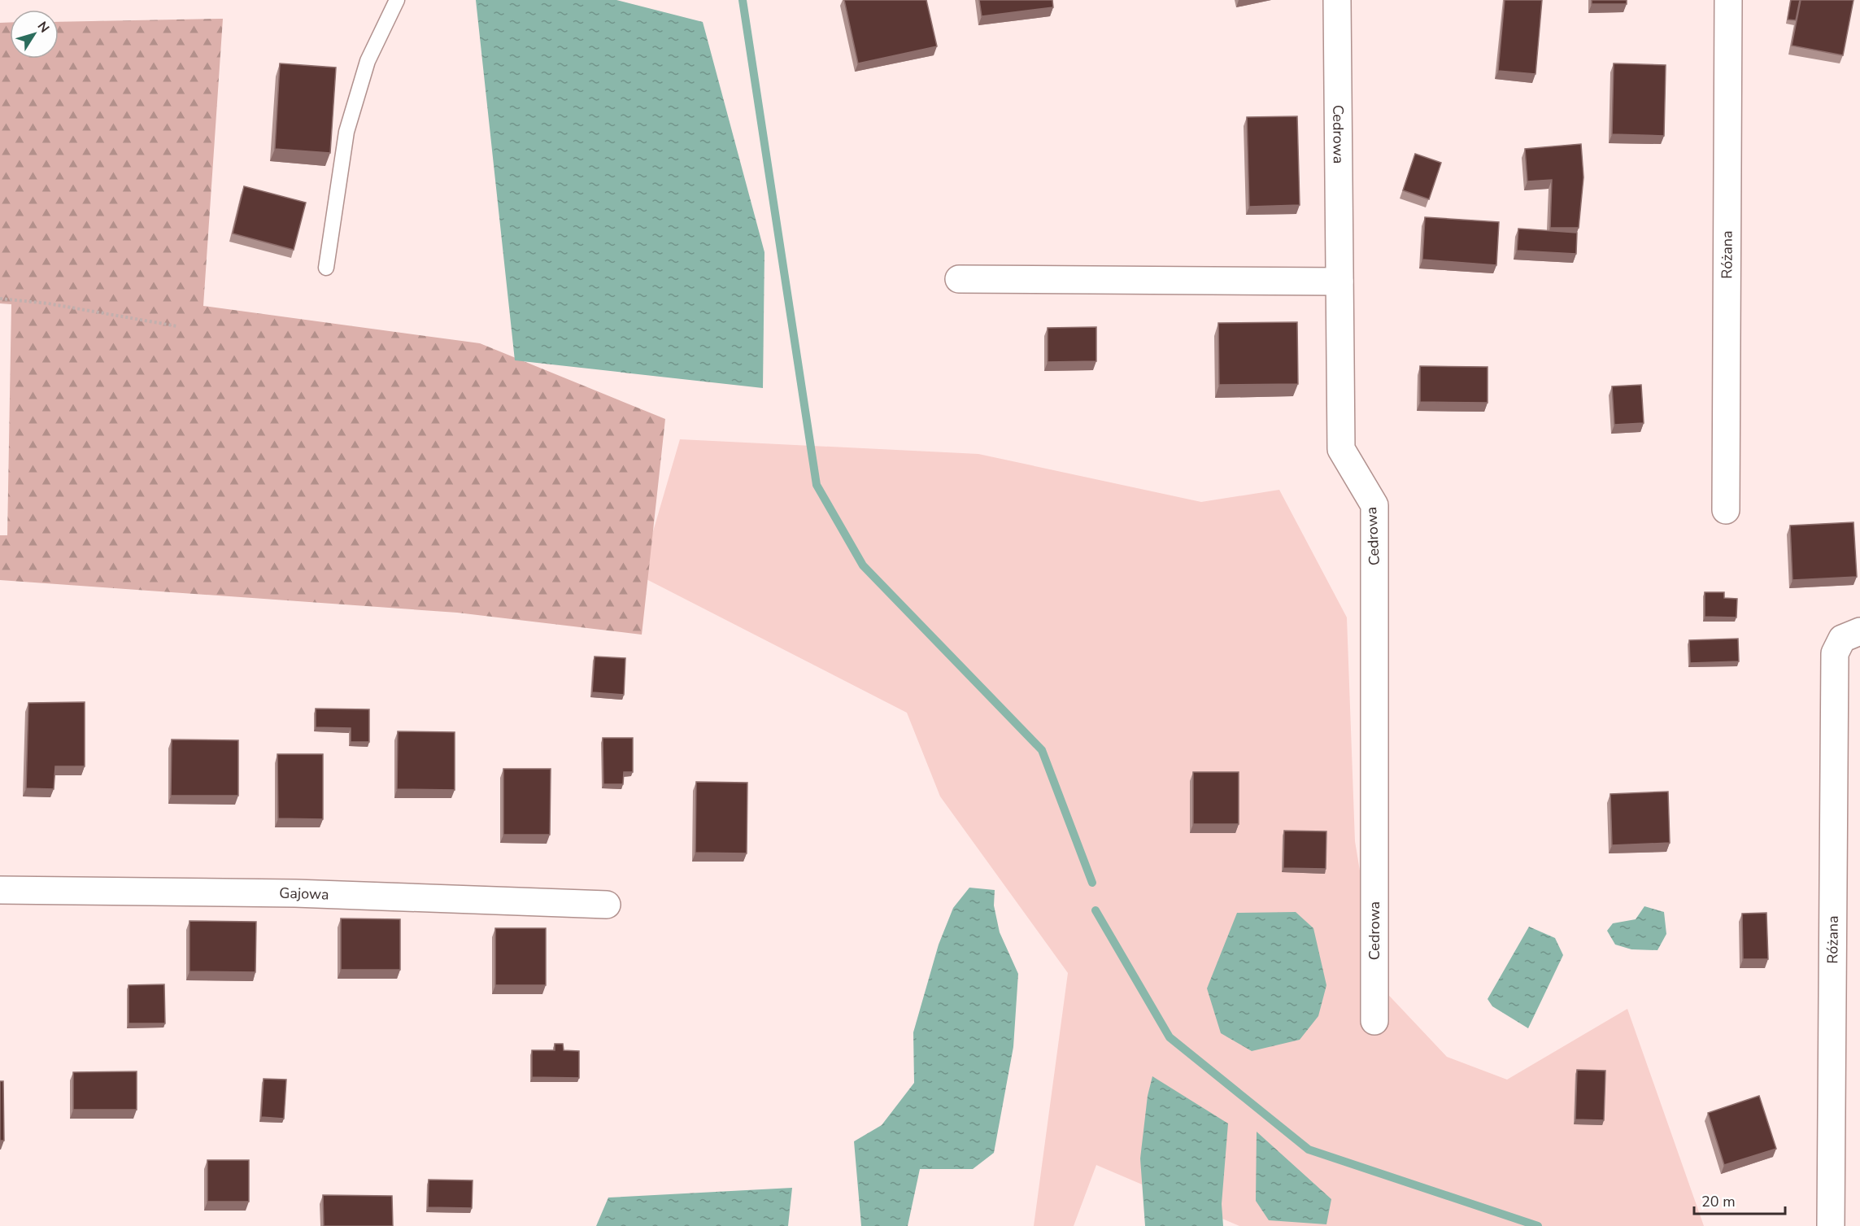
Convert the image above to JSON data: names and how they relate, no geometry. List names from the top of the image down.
{
  "streets": {
    "street": ["Cedrowa", "Różana", "Gajowa"]
  },
  "scale_bar": "20 m",
  "north": "top right"
}
